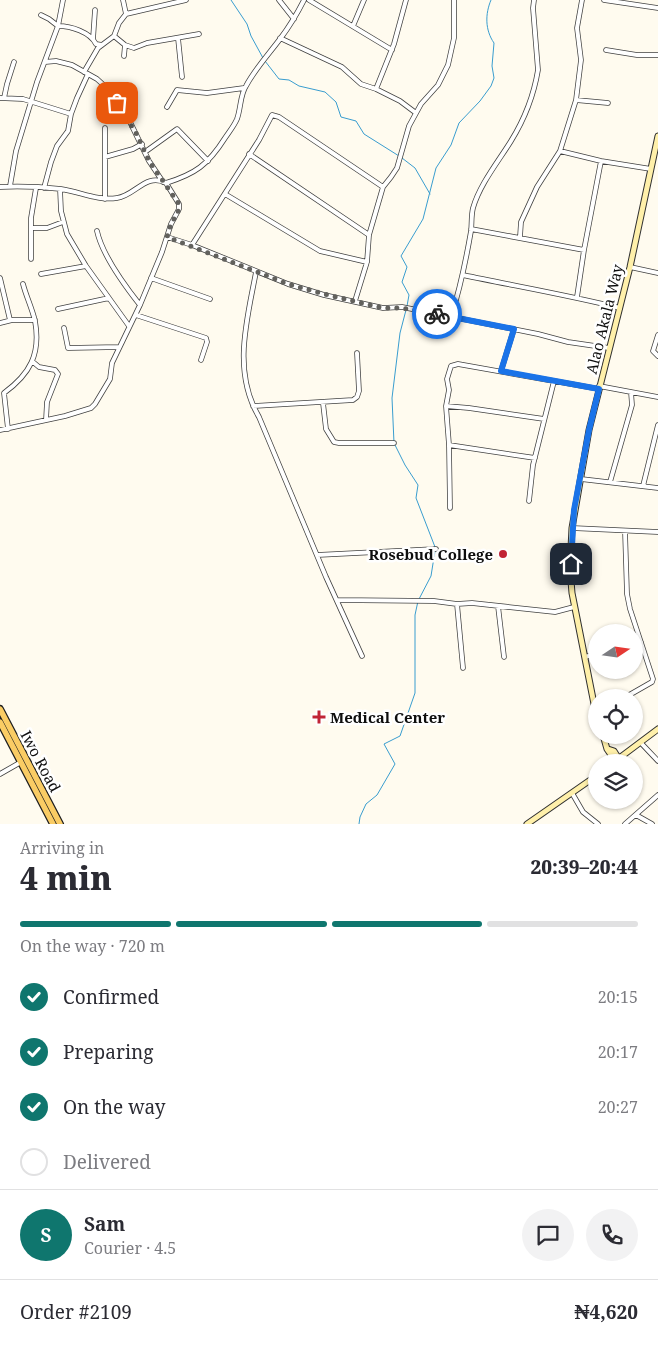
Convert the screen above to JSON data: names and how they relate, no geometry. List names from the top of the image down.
{
  "streets": {
    "main road": ["Iwo Road"],
    "street": ["Alao Akala Way"]
  },
  "places": {
    "other": ["Rosebud College"],
    "health": ["Medical Center"]
  },
  "north": "right",
  "page": {
    "heading": ["4 min", "Arriving in", "20:39–20:44"],
    "panel": [
      "Sam",
      "Courier · 4.5",
      "Order #2109",
      "₦4,620"
    ],
    "bar": "On the way · 720 m",
    "list": [
      ["Confirmed", "20:15"],
      ["Preparing", "20:17"],
      ["On the way", "20:27"],
      "Delivered"
    ],
    "round": "S"
  }
}
